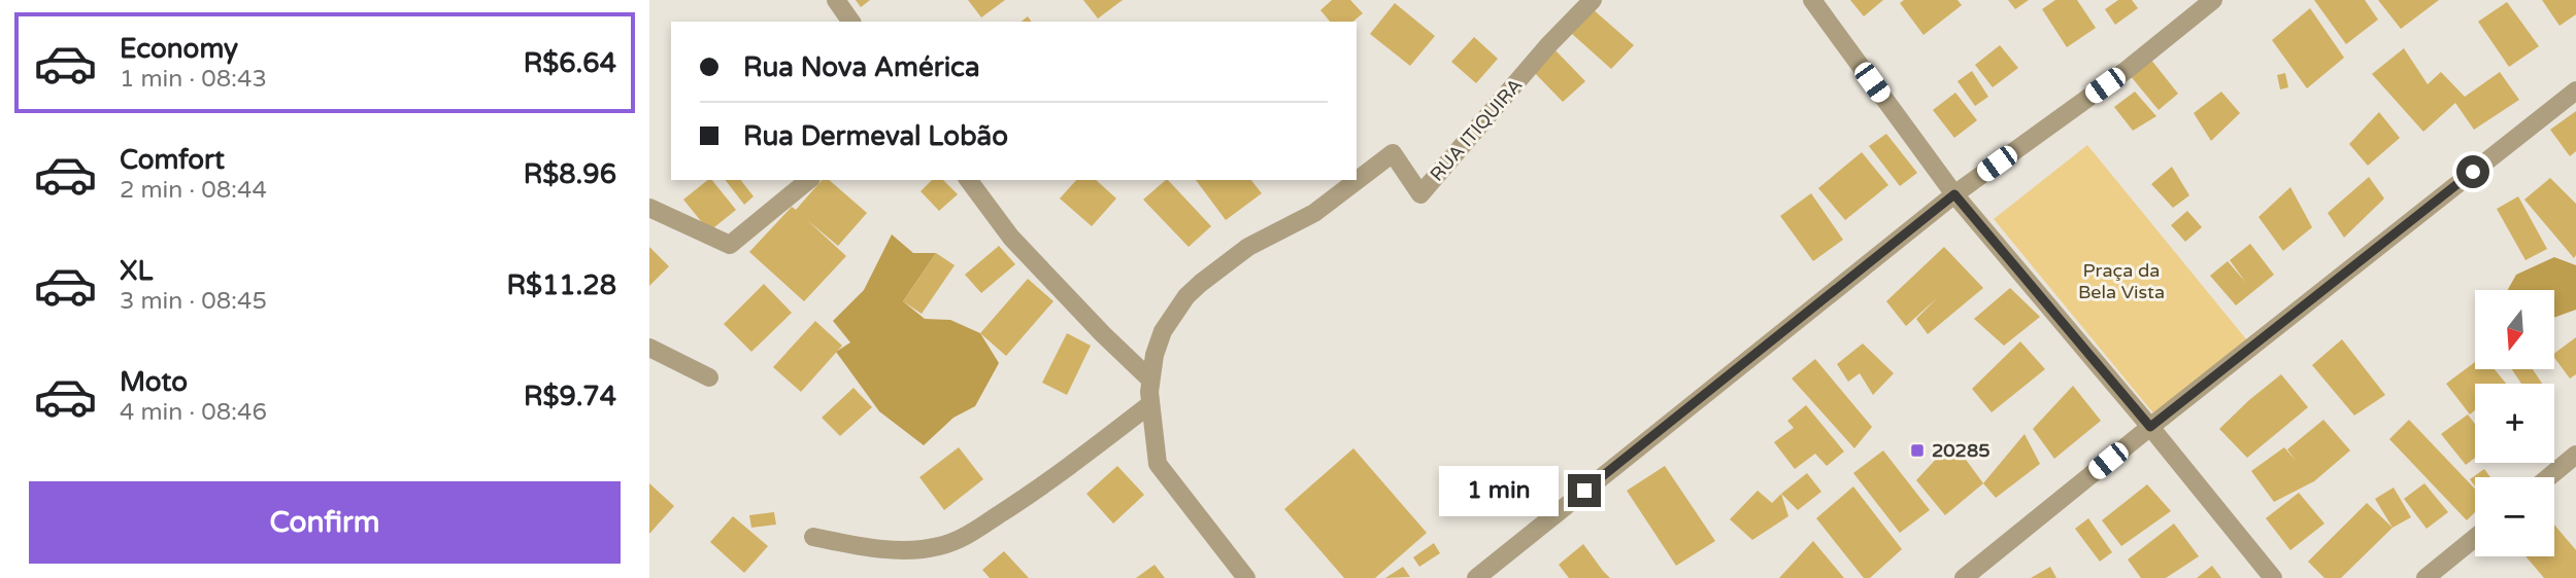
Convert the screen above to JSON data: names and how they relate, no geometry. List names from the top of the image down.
{
  "streets": {
    "street": ["RUA ITIQUIRA"]
  },
  "parks": ["Praça da Bela Vista"],
  "places": {
    "transit": ["20285"]
  },
  "north": "bottom",
  "page": {
    "list": [
      {
        "name": "Economy",
        "note": "1 min · 08:43",
        "value": "R$6.64"
      },
      {
        "name": "Comfort",
        "note": "2 min · 08:44",
        "value": "R$8.96"
      },
      {
        "name": "XL",
        "note": "3 min · 08:45",
        "value": "R$11.28"
      },
      {
        "name": "Moto",
        "note": "4 min · 08:46",
        "value": "R$9.74"
      }
    ],
    "banner": ["Rua Nova América", "Rua Dermeval Lobão"],
    "map_buttons": ["+", "−"],
    "bubble": "1 min",
    "buttons": "Confirm"
  }
}
